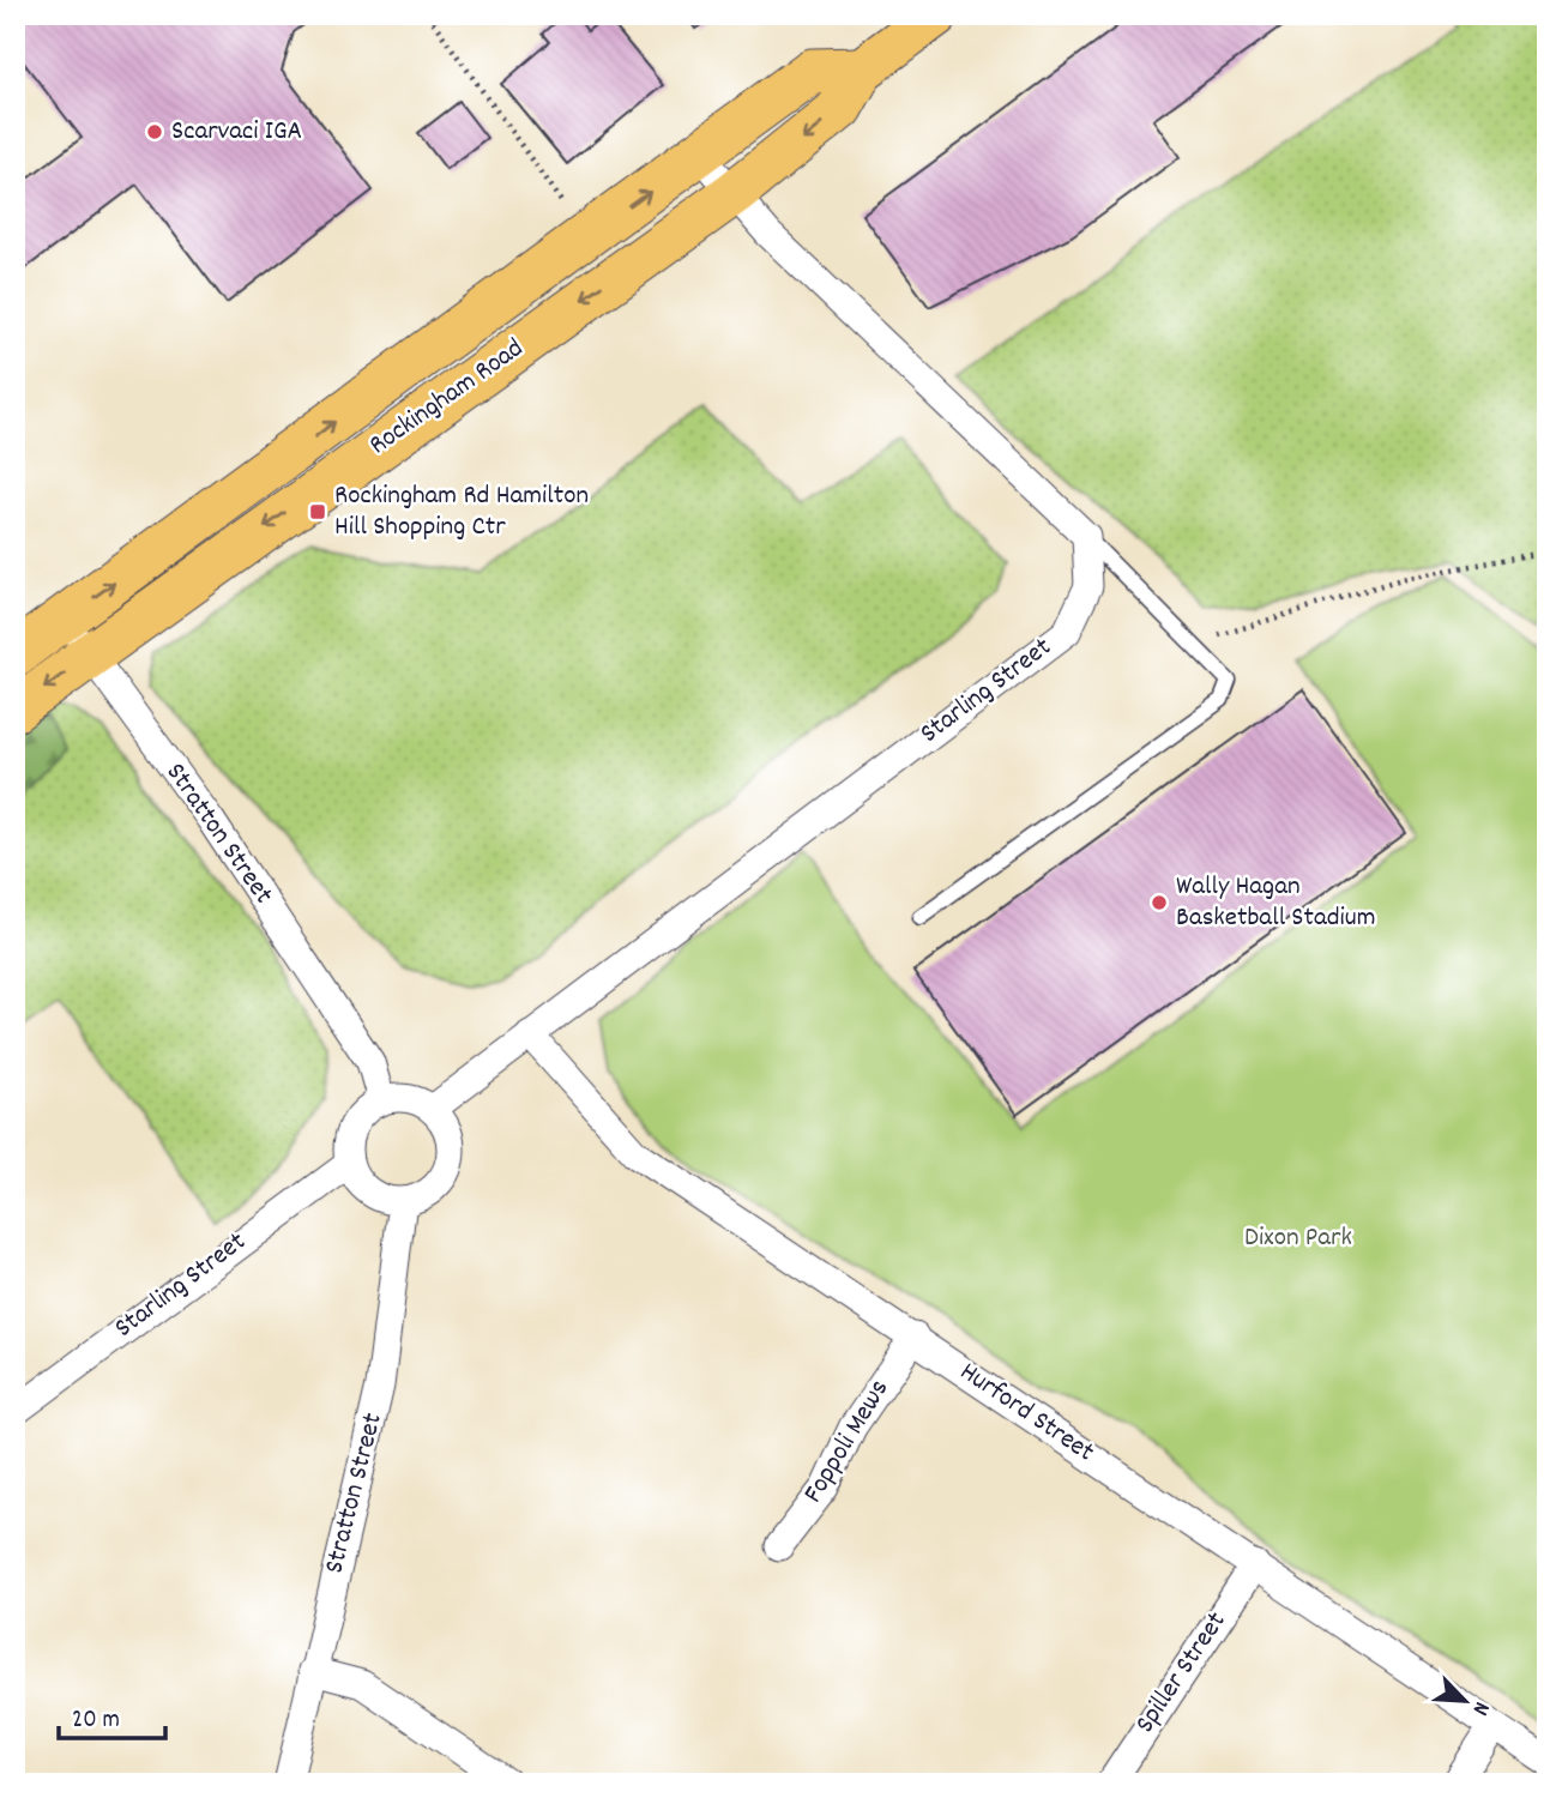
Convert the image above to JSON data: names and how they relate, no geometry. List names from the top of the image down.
{
  "streets": {
    "main road": ["Rockingham Road"],
    "street": [
      "Starling Street",
      "Stratton Street",
      "Hurford Street",
      "Foppoli Mews",
      "Spiller Street"
    ]
  },
  "crossings": [
    ["Rockingham Road", "Stratton Street"],
    ["Starling Street", "Stratton Street"],
    ["Starling Street", "Hurford Street"],
    ["Hurford Street", "Foppoli Mews"],
    ["Hurford Street", "Spiller Street"]
  ],
  "parks": ["Dixon Park"],
  "places": {
    "other": ["Scarvaci IGA", "Wally Hagan Basketball Stadium"],
    "transit": ["Rockingham Rd Hamilton Hill Shopping Ctr"]
  },
  "scale_bar": "20 m",
  "north": "bottom right"
}
